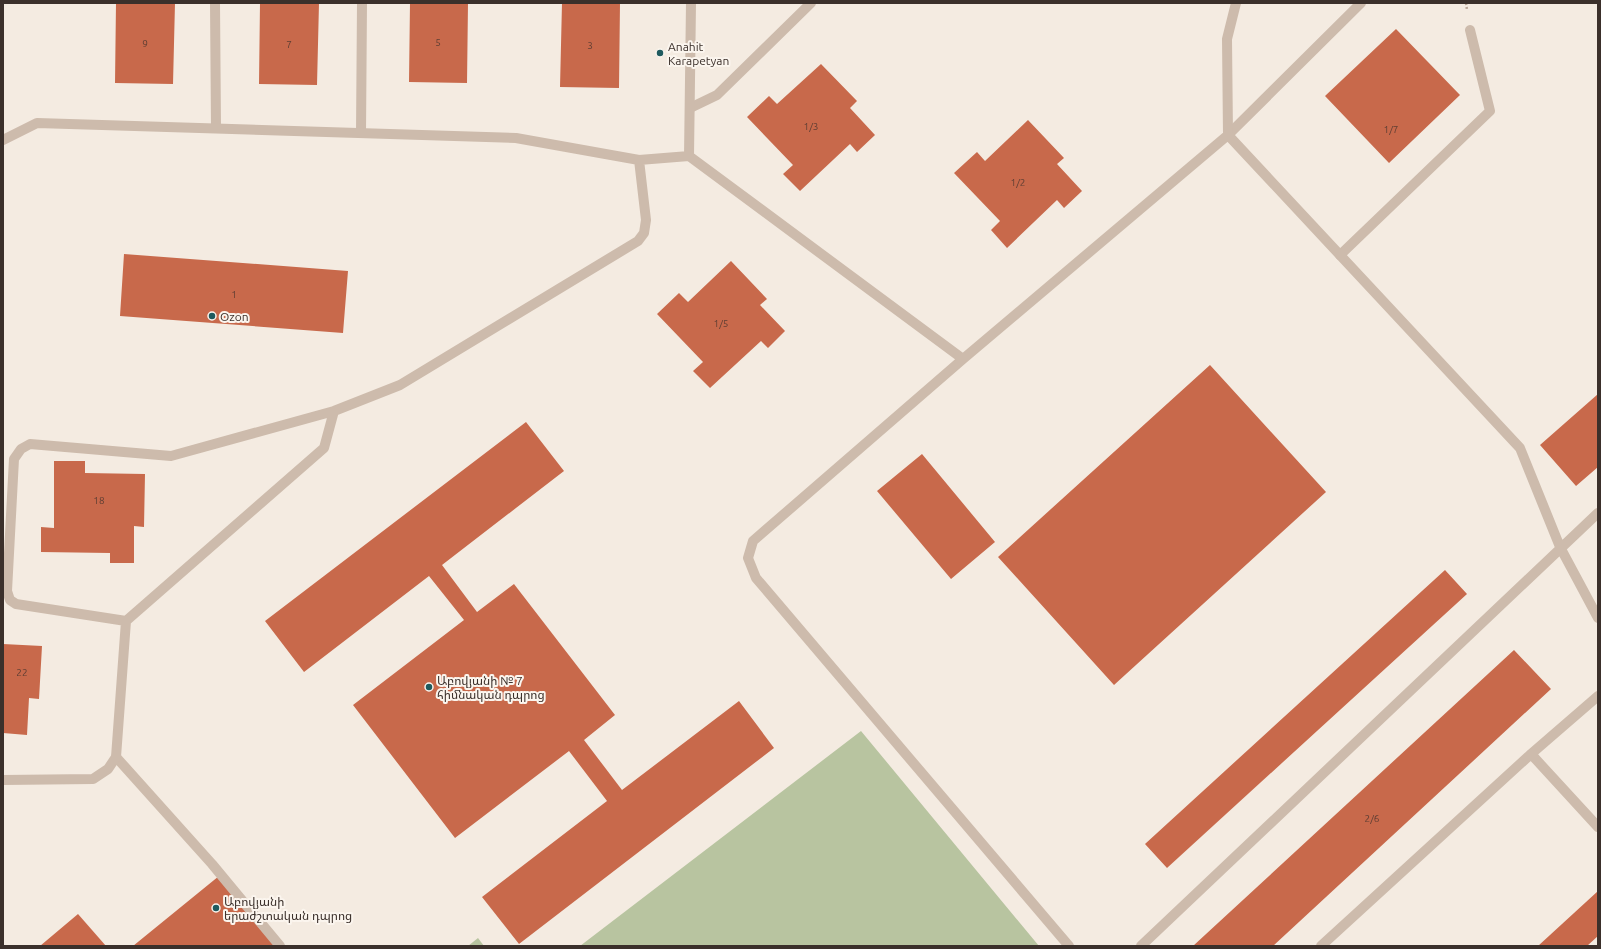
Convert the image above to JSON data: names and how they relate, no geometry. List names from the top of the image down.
{
  "places": [
    "Anahit Karapetyan",
    "Ozon",
    "Աբովյանի № 7 հիմնական դպրոց",
    "Աբովյանի երաժշտական դպրոց"
  ],
  "house_numbers": [
    "5",
    "9",
    "7",
    "3",
    "1/3",
    "1/7",
    "1/2",
    "1",
    "1/5",
    "18",
    "22",
    "2/6"
  ]
}
